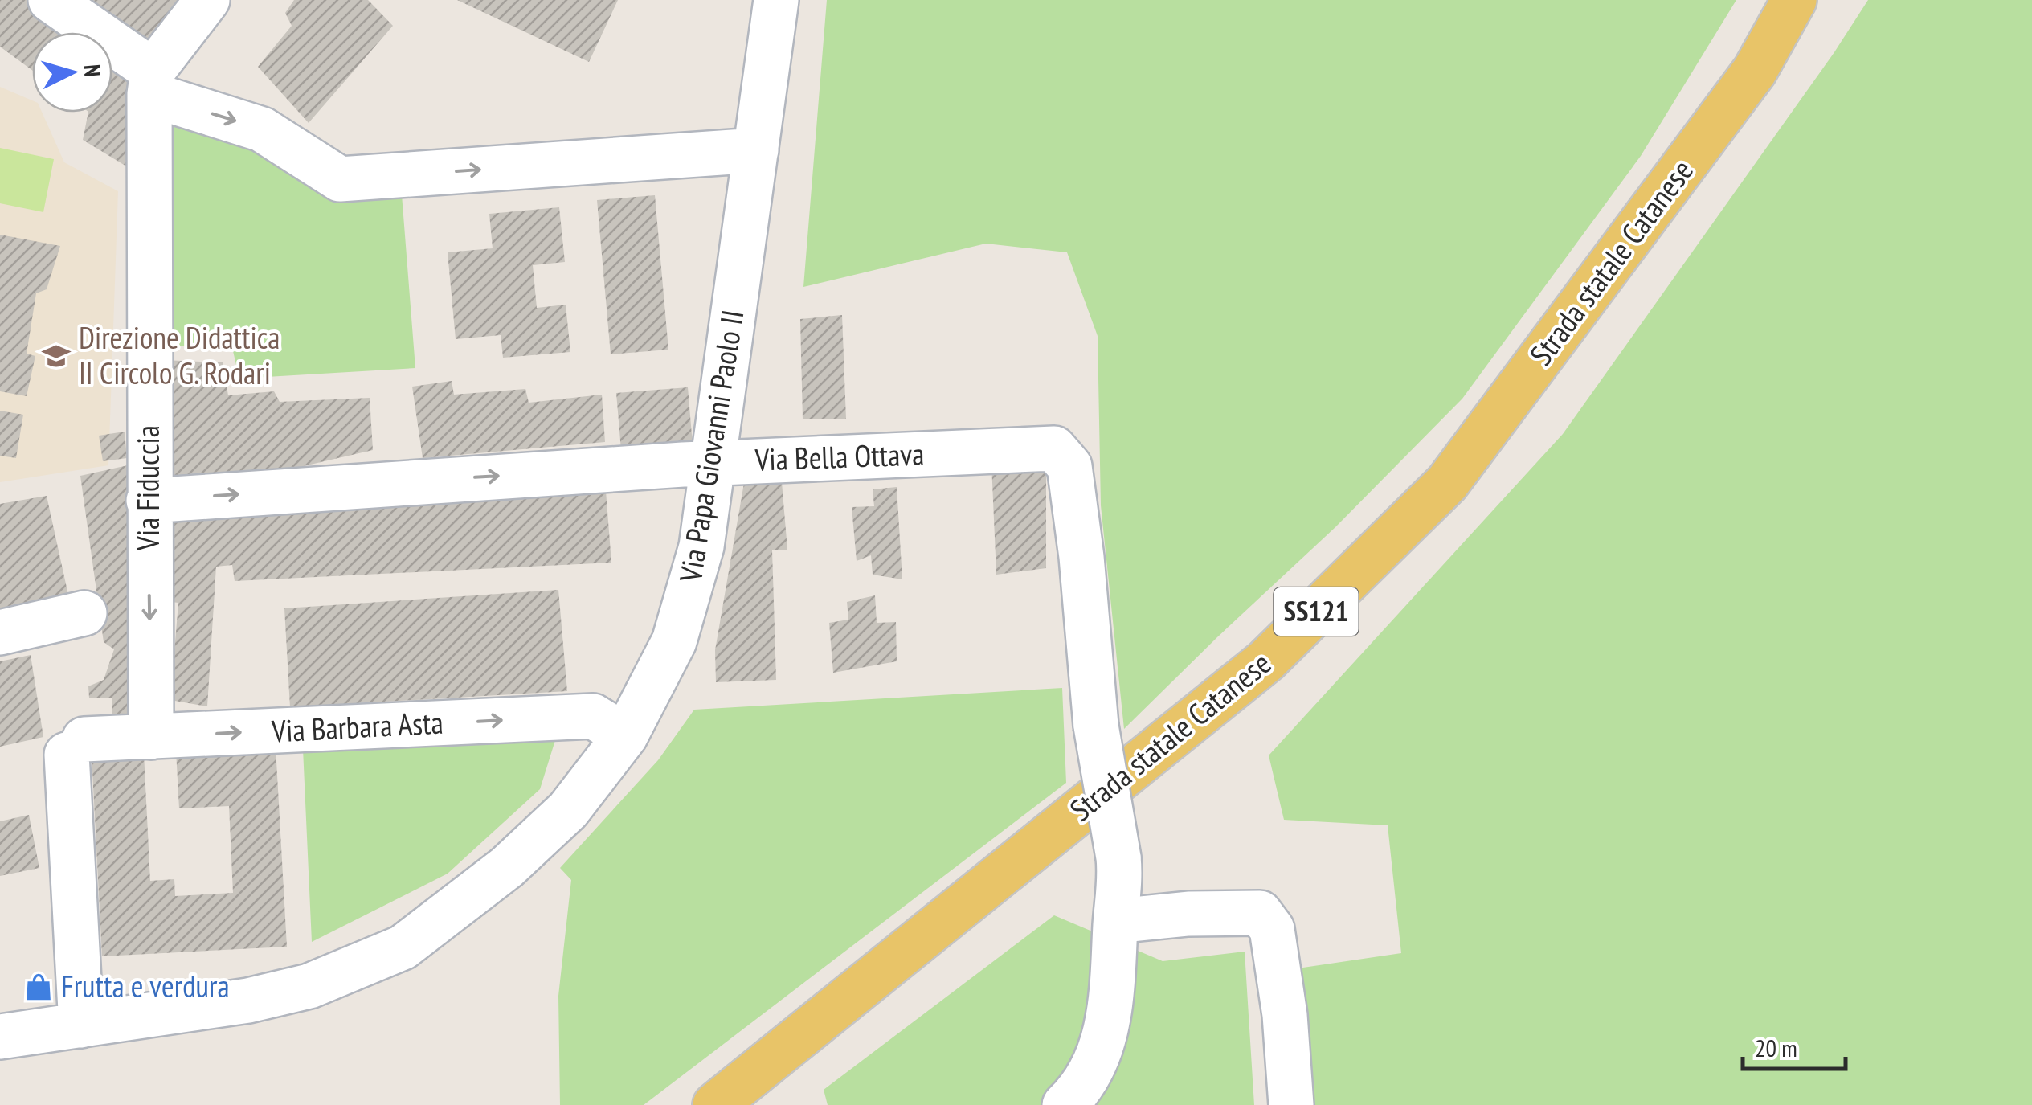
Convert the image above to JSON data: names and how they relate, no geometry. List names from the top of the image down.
{
  "streets": {
    "main road": ["Strada statale Catanese", "SS121"],
    "street": [
      "Via Papa Giovanni Paolo II",
      "Via Bella Ottava",
      "Via Fiduccia",
      "Via Barbara Asta"
    ]
  },
  "crossings": [
    ["Via Papa Giovanni Paolo II", "Via Bella Ottava"],
    ["Via Papa Giovanni Paolo II", "Via Barbara Asta"],
    ["Via Bella Ottava", "Via Fiduccia"],
    ["Via Fiduccia", "Via Barbara Asta"]
  ],
  "one_way": ["Via Fiduccia", "Via Barbara Asta"],
  "places": {
    "school or university": ["Direzione Didattica II Circolo G. Rodari"],
    "shop": ["Frutta e verdura"]
  },
  "scale_bar": "20 m",
  "north": "right"
}
